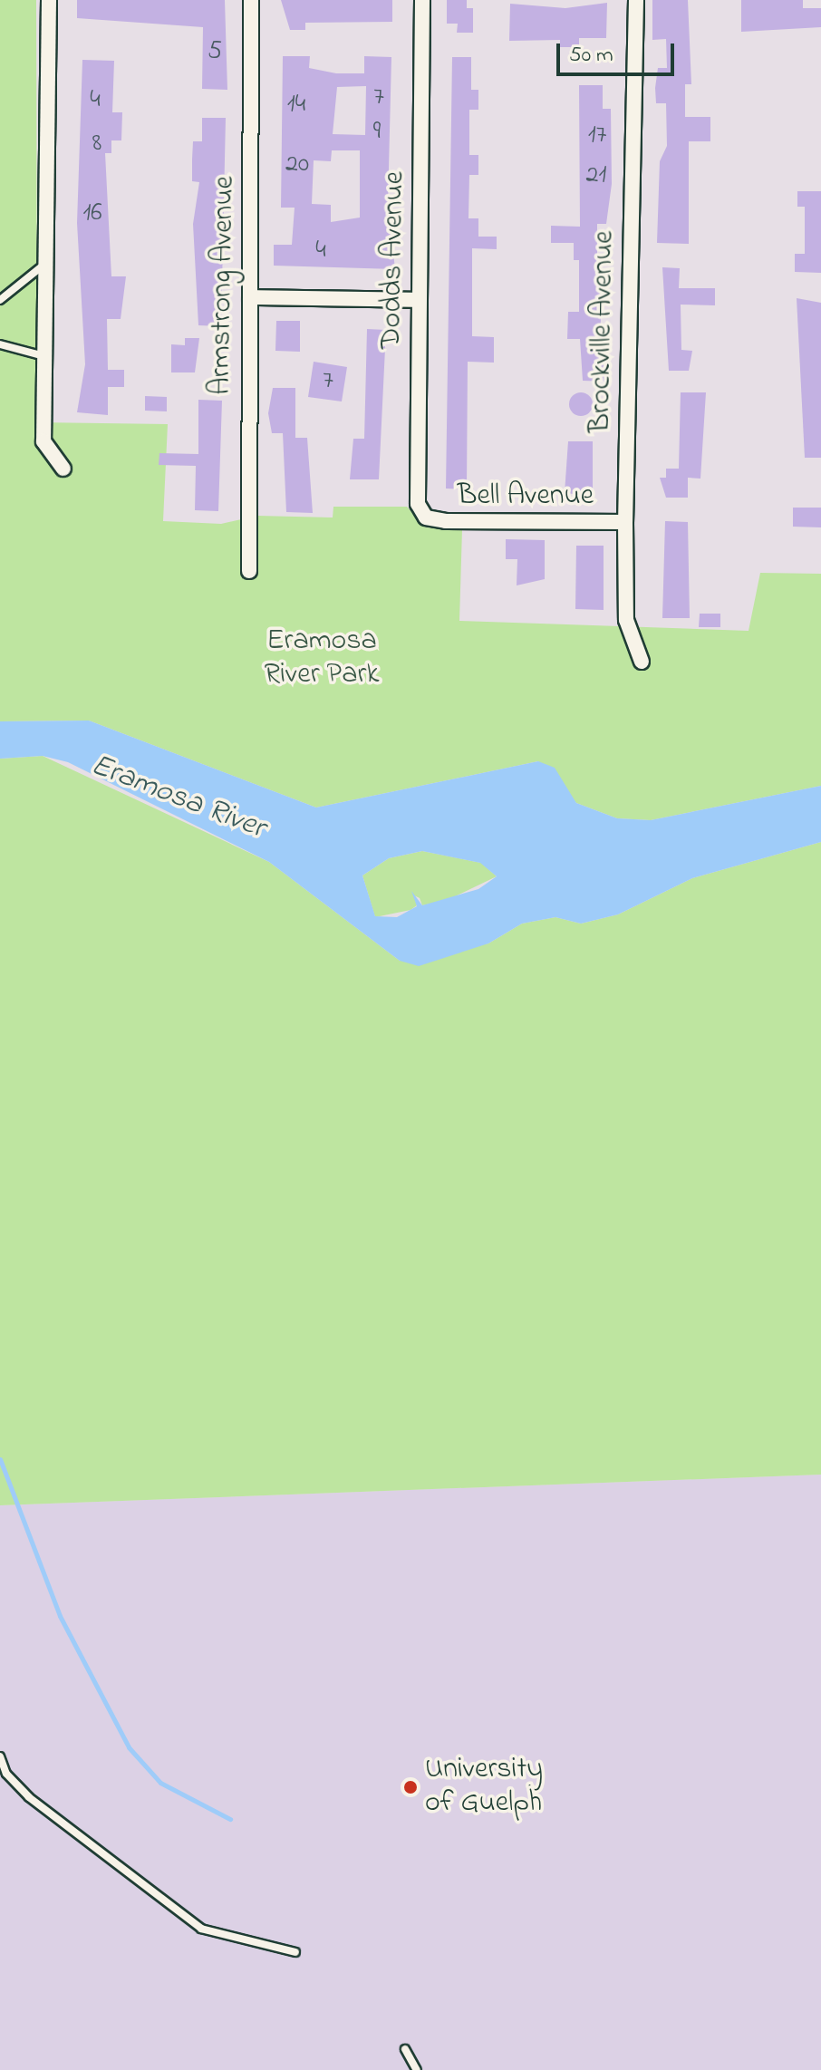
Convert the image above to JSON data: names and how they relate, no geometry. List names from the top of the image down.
{
  "streets": {
    "street": [
      "Dodds Avenue",
      "Armstrong Avenue",
      "Brockville Avenue",
      "Bell Avenue"
    ]
  },
  "crossings": [
    ["Dodds Avenue", "Bell Avenue"],
    ["Brockville Avenue", "Bell Avenue"]
  ],
  "water": ["Eramosa River"],
  "parks": ["Eramosa River Park"],
  "places": ["University of Guelph"],
  "house_numbers": [
    "5",
    "7",
    "4",
    "14",
    "9",
    "17",
    "8",
    "20",
    "21",
    "16",
    "4",
    "7"
  ],
  "scale_bar": "50 m"
}
